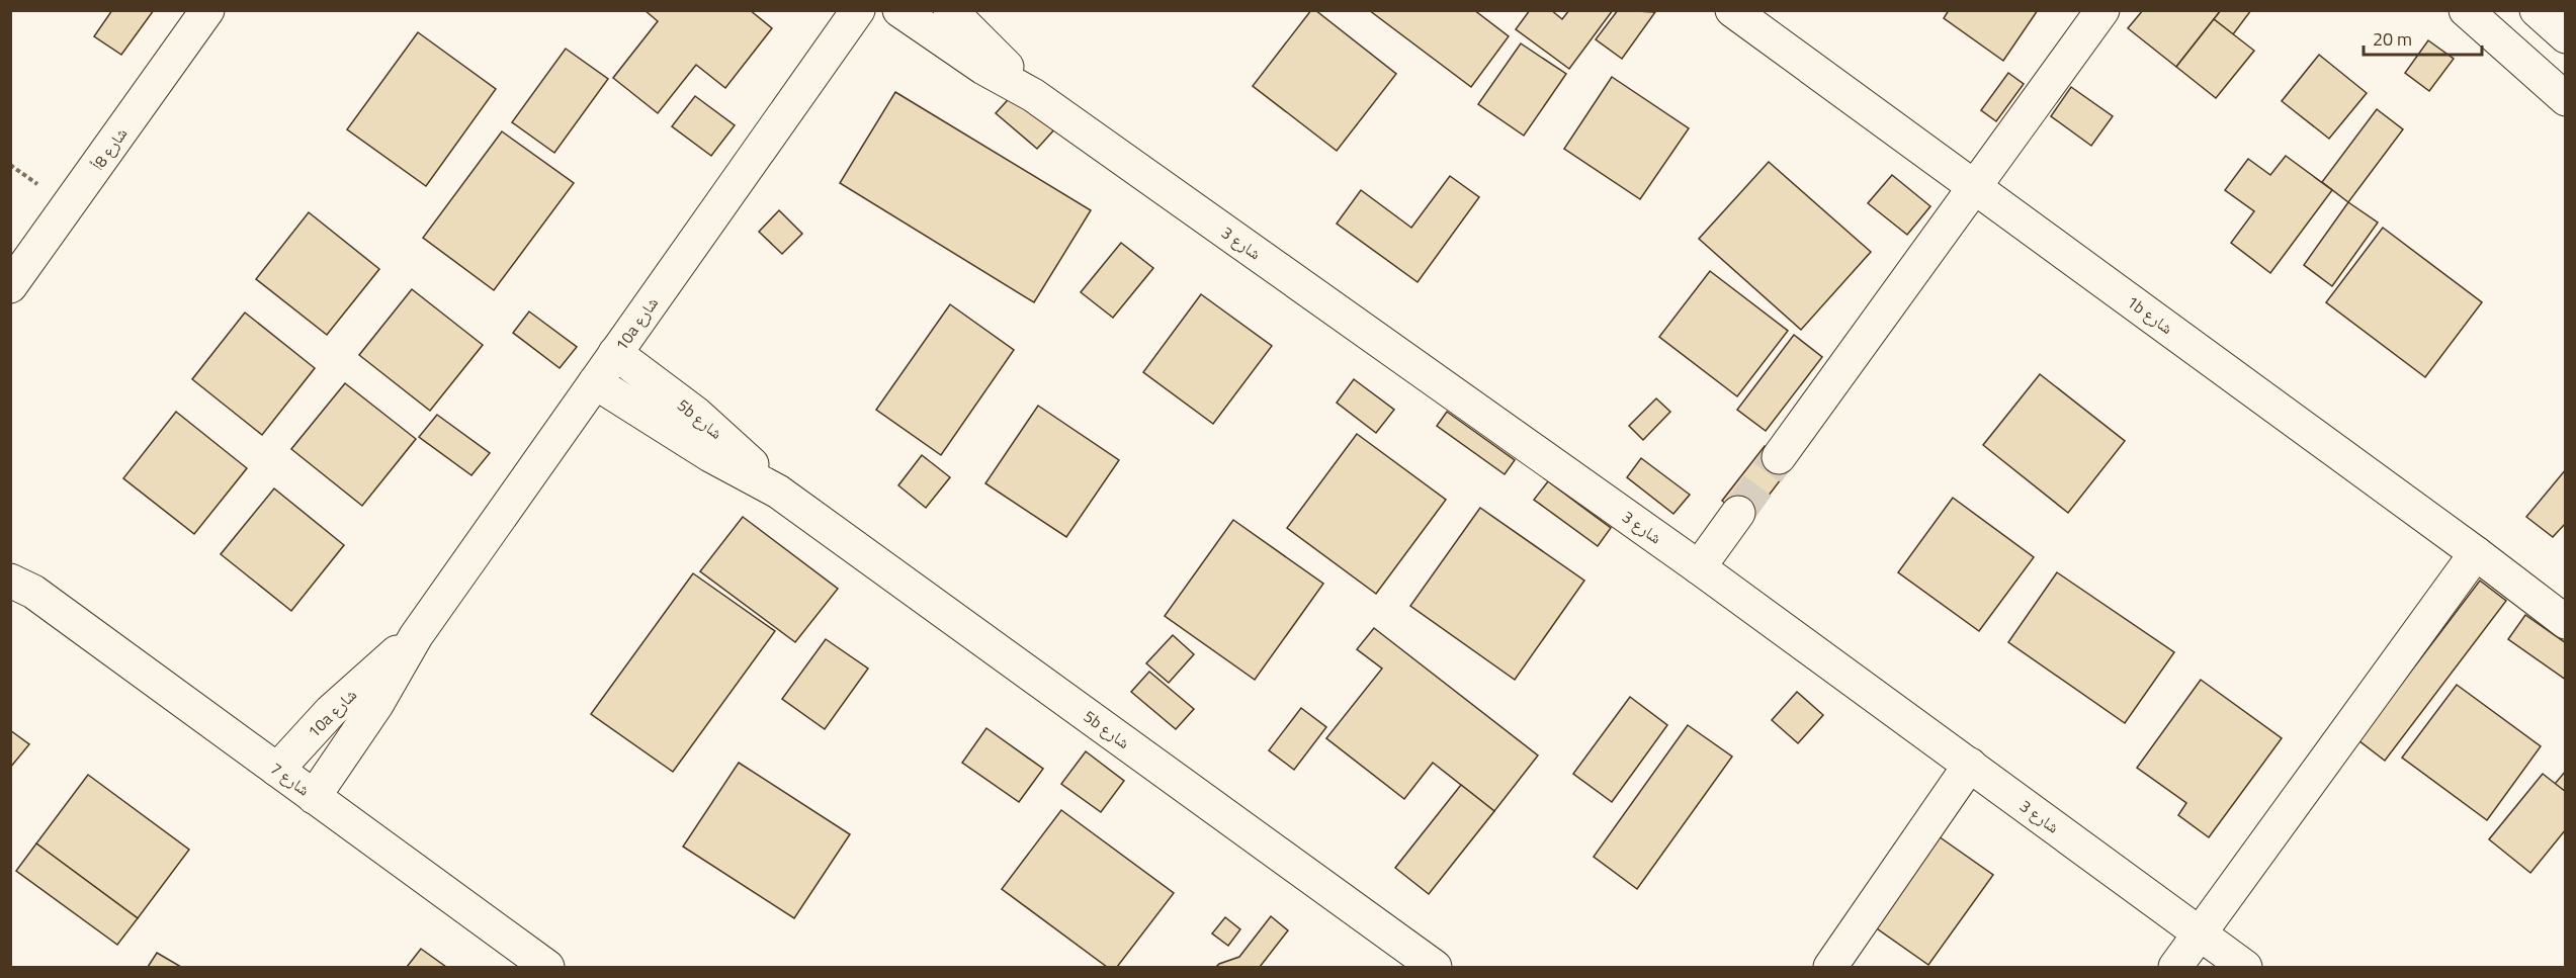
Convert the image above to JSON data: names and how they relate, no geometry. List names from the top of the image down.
{
  "streets": {
    "main road": [
      "شارع 8أ",
      "شارع 3",
      "1b شارع",
      "10a شارع",
      "5b شارع",
      "شارع 7"
    ]
  },
  "crossings": [
    ["10a شارع", "5b شارع"],
    ["10a شارع", "شارع 7"]
  ],
  "scale_bar": "20 m"
}
